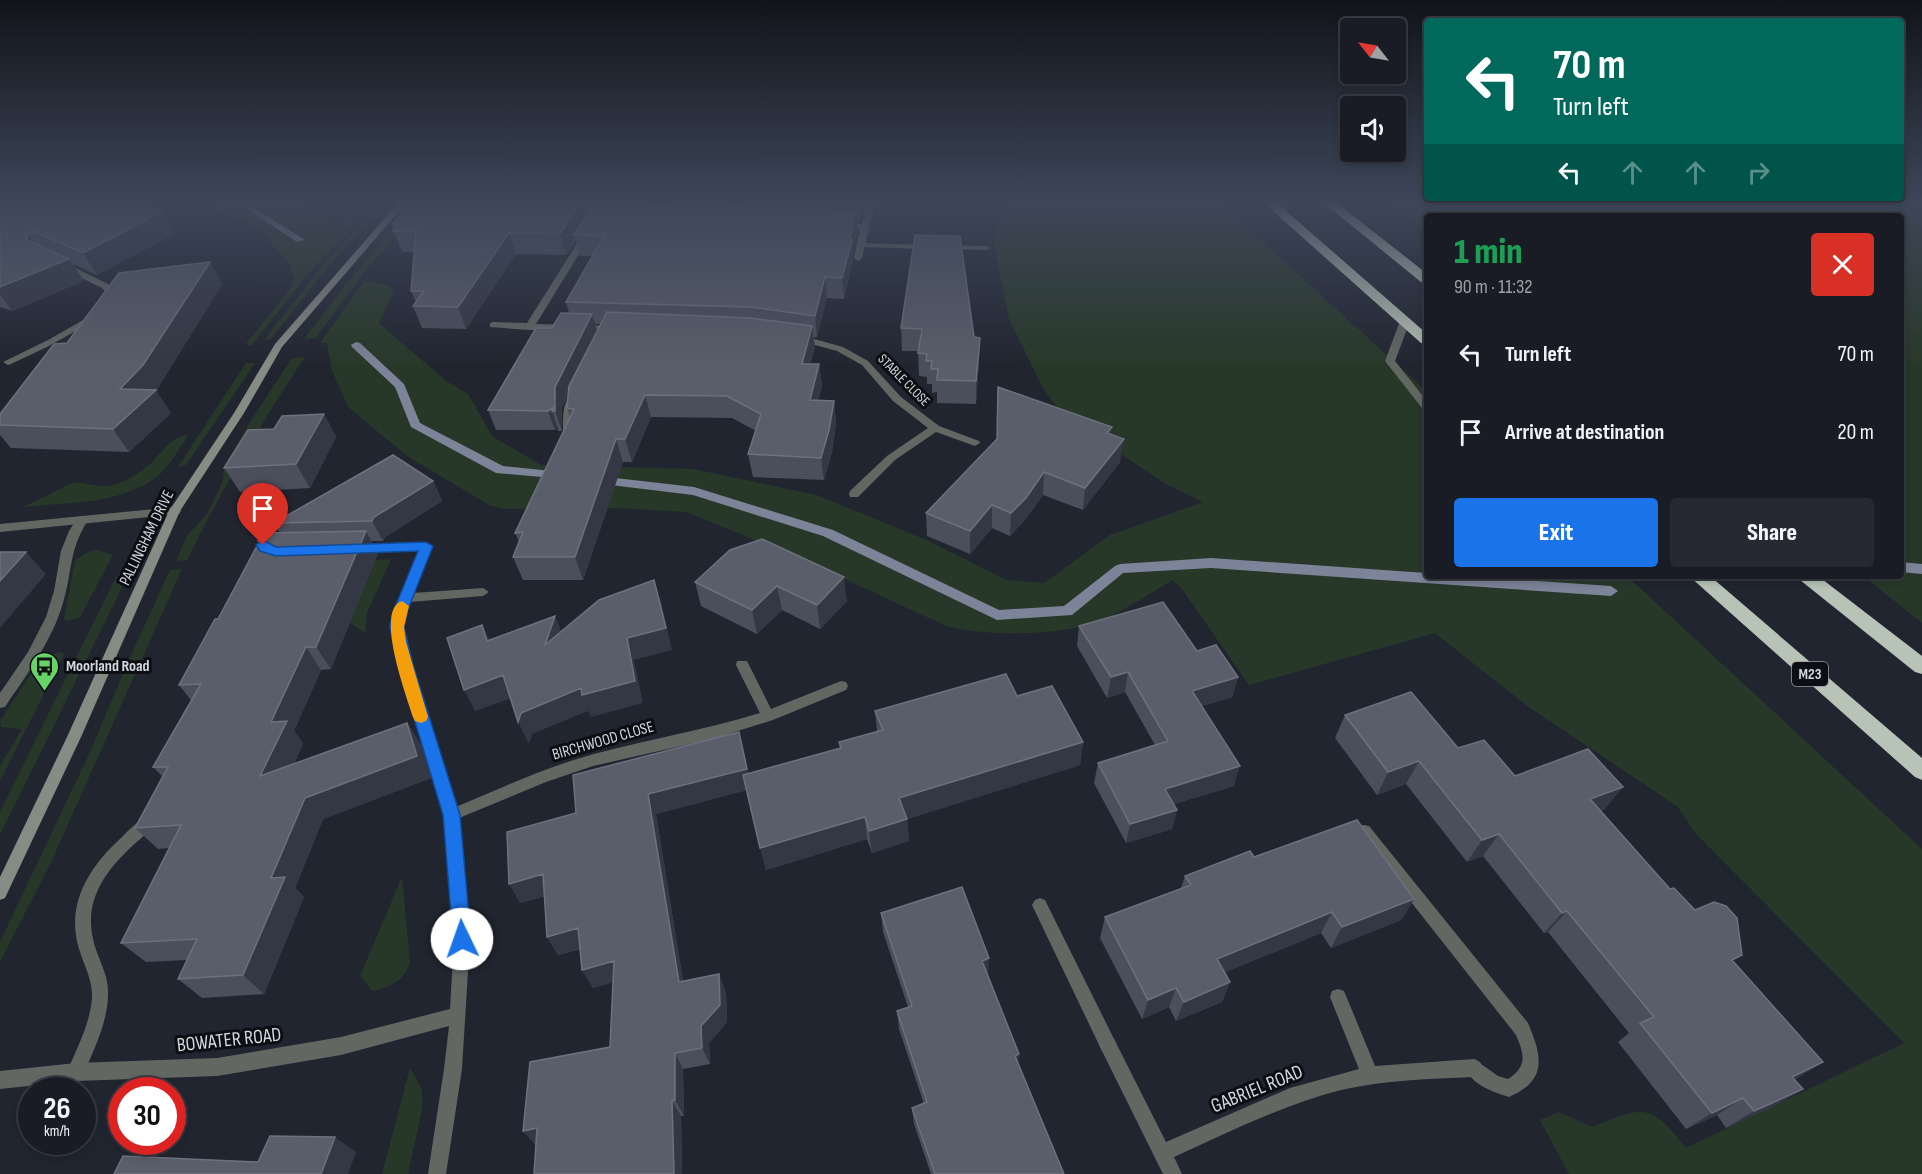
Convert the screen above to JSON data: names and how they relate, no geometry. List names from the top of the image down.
{
  "streets": {
    "highway": ["M23"],
    "street": [
      "STABLE CLOSE",
      "PALLINGHAM DRIVE",
      "BIRCHWOOD CLOSE",
      "BOWATER ROAD",
      "GABRIEL ROAD"
    ]
  },
  "places": {
    "bus stop": ["Moorland Road"]
  },
  "north": "top left",
  "page": {
    "turn": ["70 m", "Turn left"],
    "heading": ["1 min", "90 m · 11:32"],
    "list": [
      {
        "name": "Turn left",
        "value": "70 m"
      },
      {
        "name": "Arrive at destination",
        "value": "20 m"
      }
    ],
    "buttons": ["Exit", "Share"],
    "speed": "26 km/h",
    "limit": "30"
  }
}
